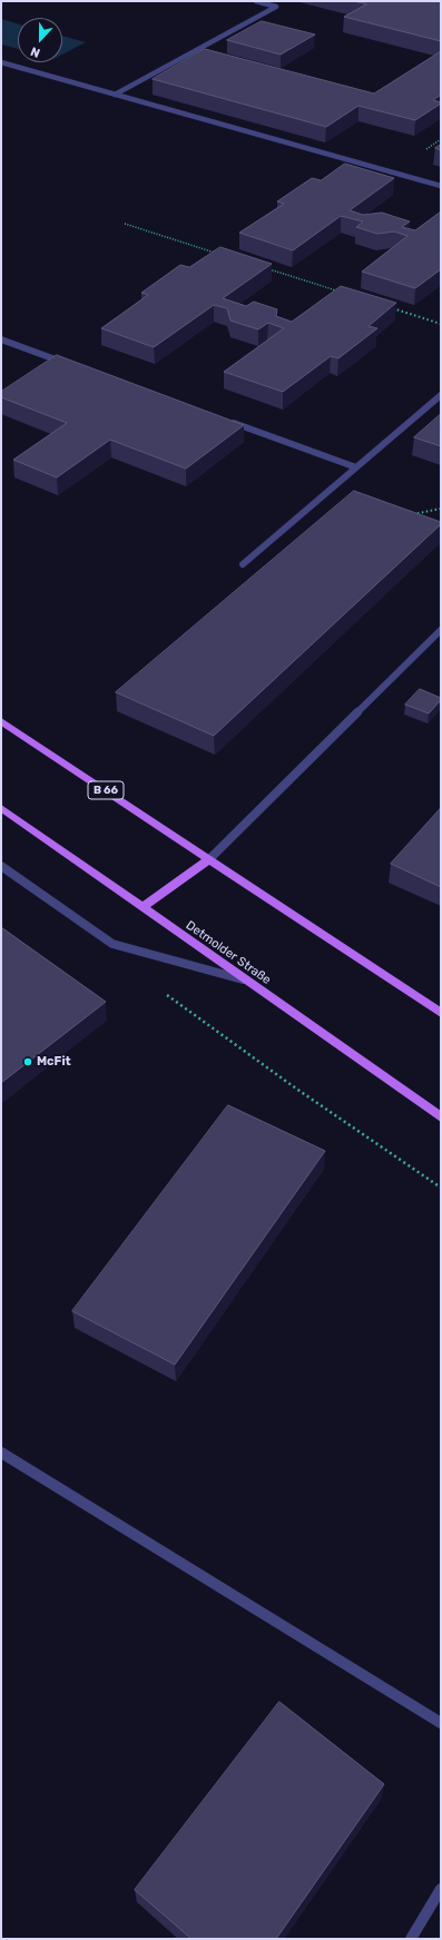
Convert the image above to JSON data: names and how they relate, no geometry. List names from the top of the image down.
{
  "streets": {
    "main road": ["B 66", "Detmolder Straße"]
  },
  "places": ["McFit"],
  "north": "bottom"
}
